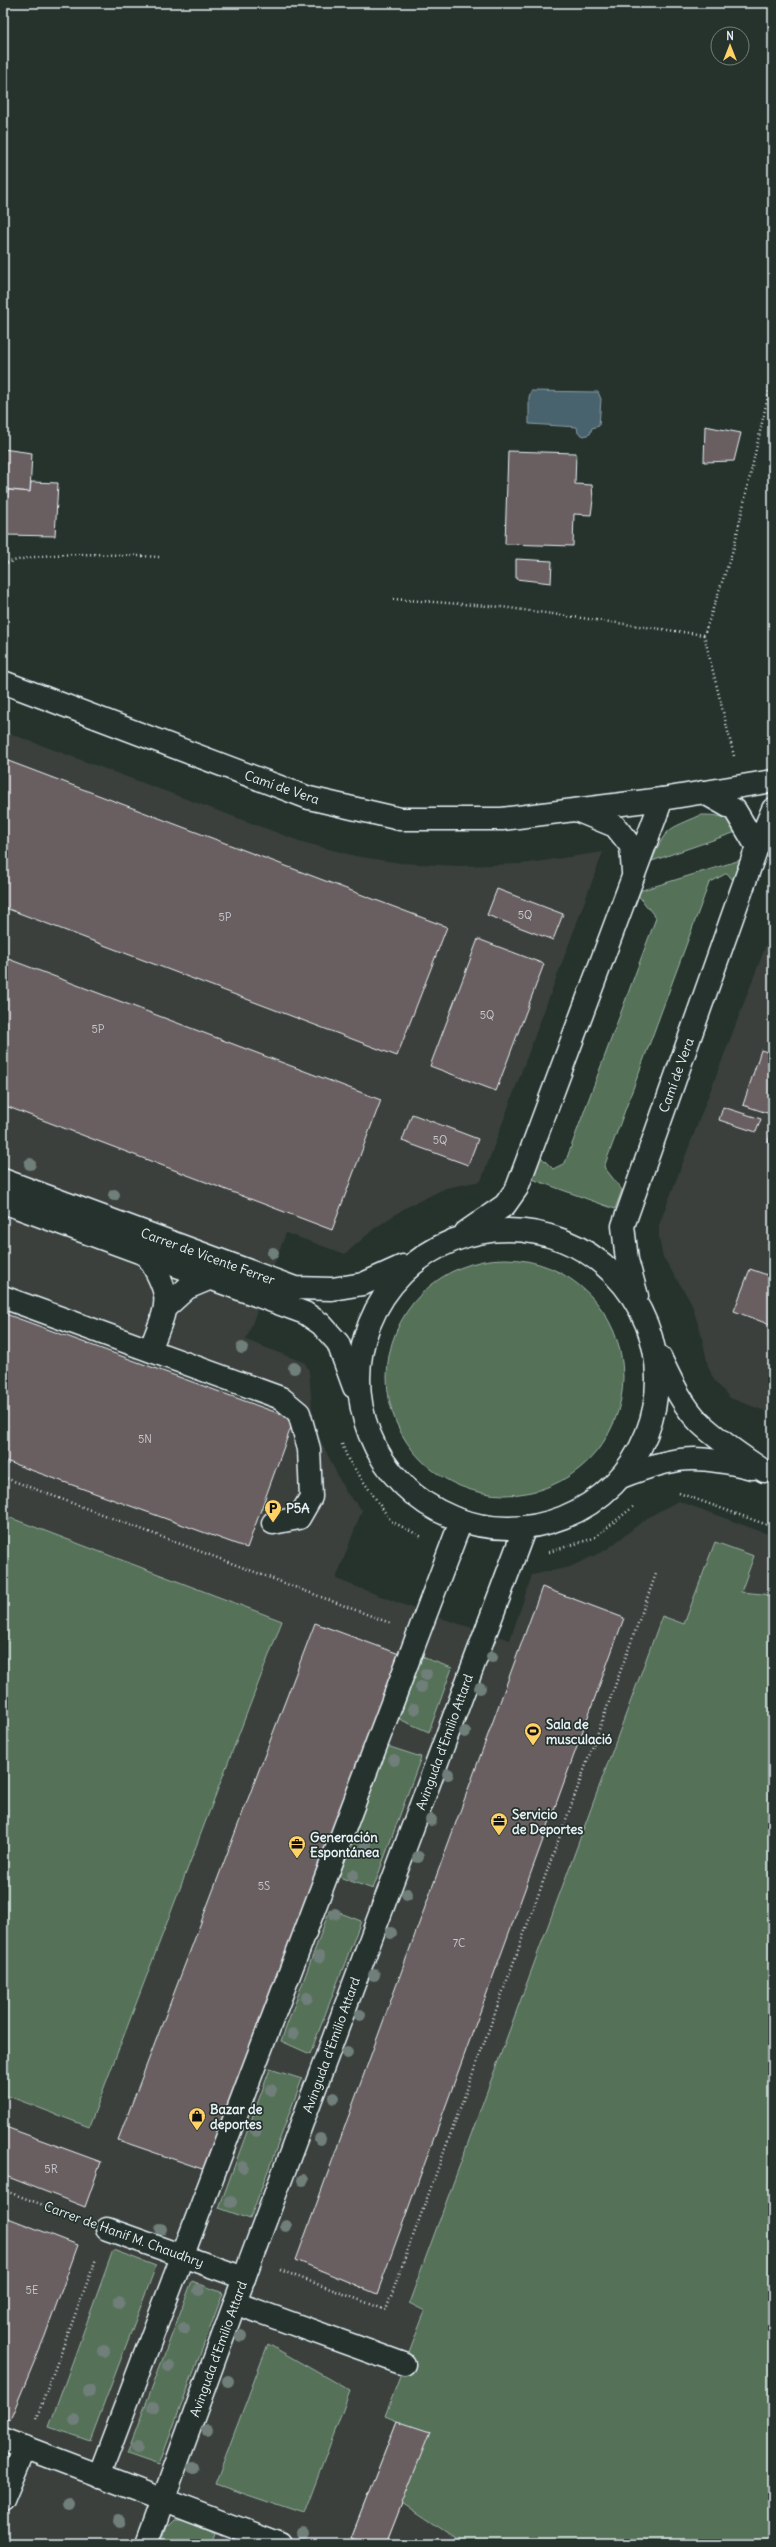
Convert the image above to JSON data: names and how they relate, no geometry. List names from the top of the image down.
{
  "streets": {
    "street": [
      "Camí de Vera",
      "Carrer de Vicente Ferrer",
      "Avinguda d'Emilio Attard",
      "Carrer de Hanif M. Chaudhry"
    ]
  },
  "crossings": [
    ["Avinguda d'Emilio Attard", "Carrer de Hanif M. Chaudhry"]
  ],
  "places": {
    "parking": ["P5A"],
    "sports": ["Sala de musculació"],
    "office": ["Servicio de Deportes", "Generación Espontánea"],
    "shop": ["Bazar de deportes"]
  },
  "house_numbers": [
    "5Q",
    "5P",
    "5Q",
    "5P",
    "5Q",
    "5N",
    "5S",
    "7C",
    "5R",
    "5E"
  ],
  "north": "top"
}
